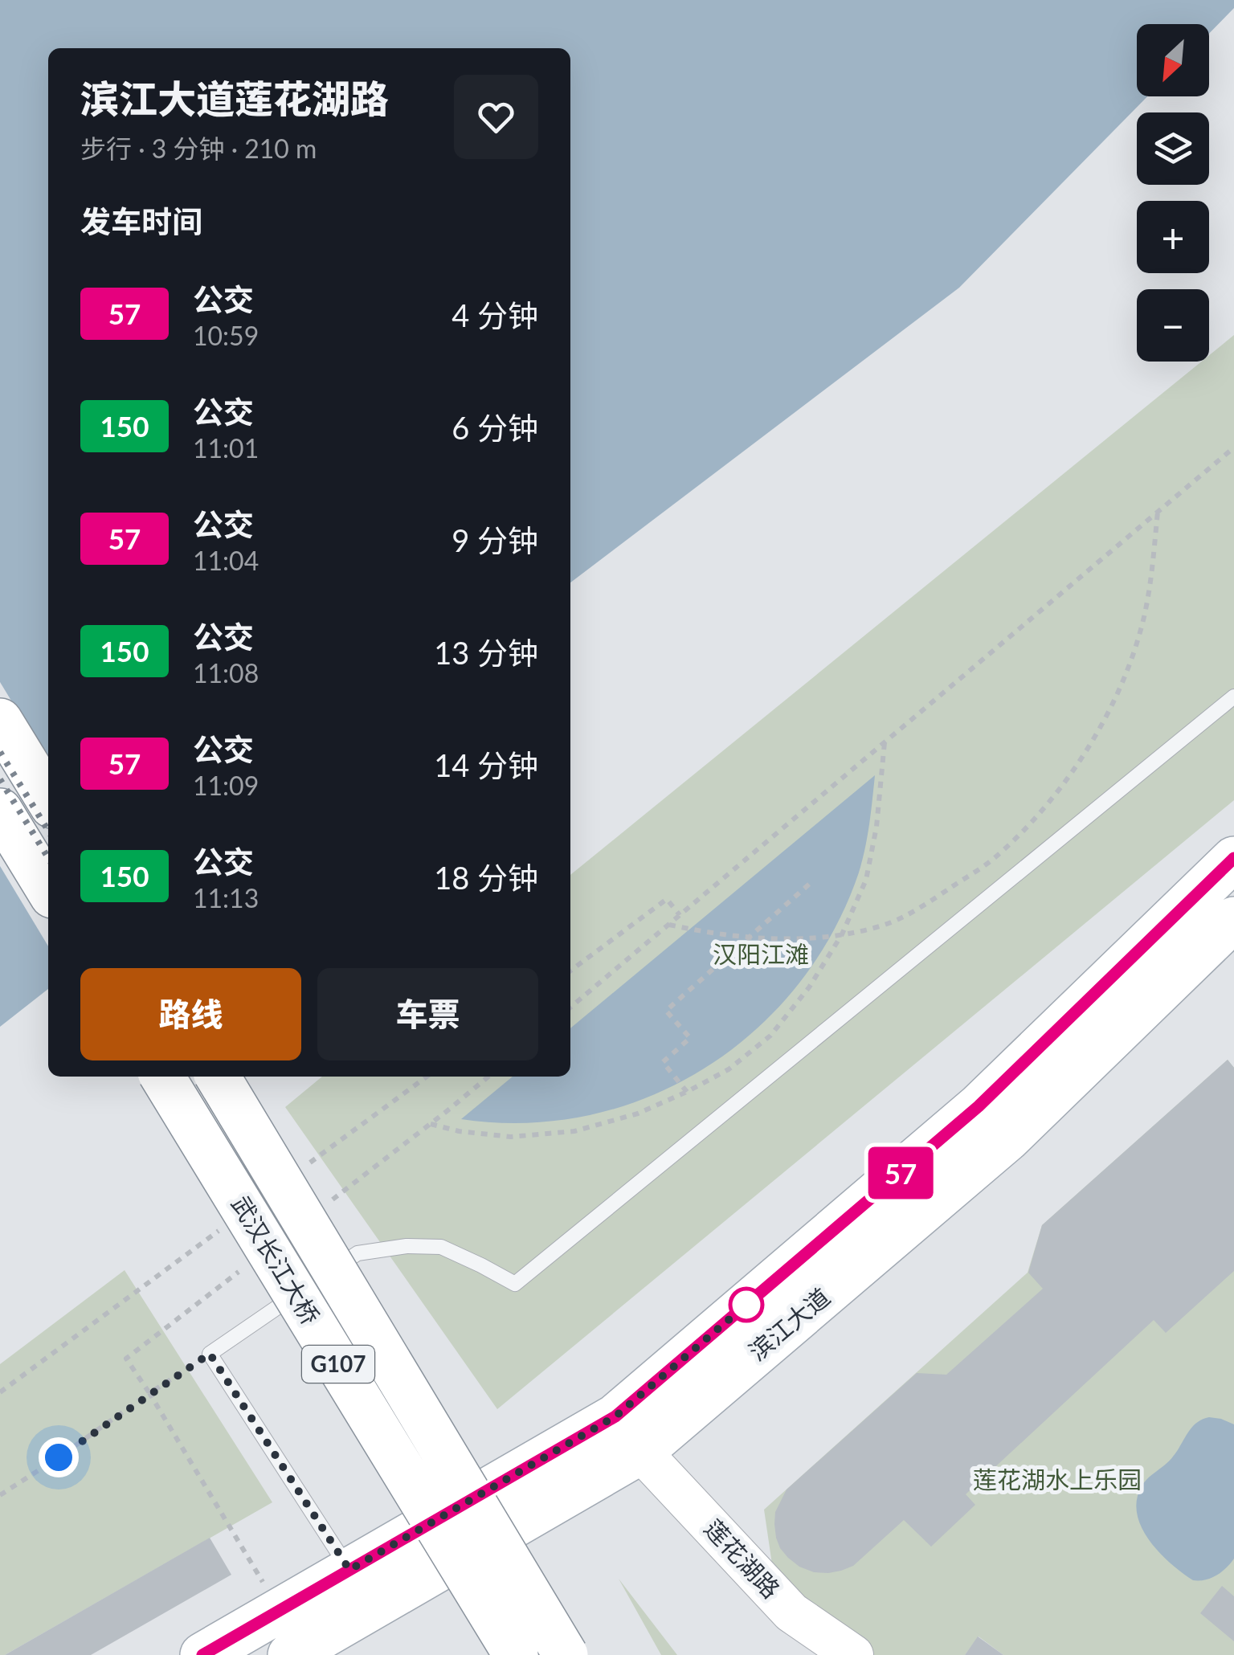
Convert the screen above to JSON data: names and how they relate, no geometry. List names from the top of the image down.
{
  "streets": {
    "main road": ["武汉长江大桥", "滨江大道", "G107"],
    "street": ["莲花湖路"]
  },
  "crossings": [
    ["滨江大道", "莲花湖路"]
  ],
  "parks": ["汉阳江滩", "莲花湖水上乐园"],
  "lines": ["bus line 57"],
  "north": "bottom left",
  "page": {
    "on_map": "57",
    "map_buttons": ["+", "−"],
    "heading": [
      ["滨江大道莲花湖路", "步行 · 3 分钟 · 210 m"],
      "发车时间"
    ],
    "list": [
      {
        "mark": "57",
        "name": "公交",
        "note": "10:59",
        "value": "4 分钟"
      },
      {
        "mark": "150",
        "name": "公交",
        "note": "11:01",
        "value": "6 分钟"
      },
      {
        "mark": "57",
        "name": "公交",
        "note": "11:04",
        "value": "9 分钟"
      },
      {
        "mark": "150",
        "name": "公交",
        "note": "11:08",
        "value": "13 分钟"
      },
      {
        "mark": "57",
        "name": "公交",
        "note": "11:09",
        "value": "14 分钟"
      },
      {
        "mark": "150",
        "name": "公交",
        "note": "11:13",
        "value": "18 分钟"
      }
    ],
    "buttons": ["路线", "车票"]
  }
}
